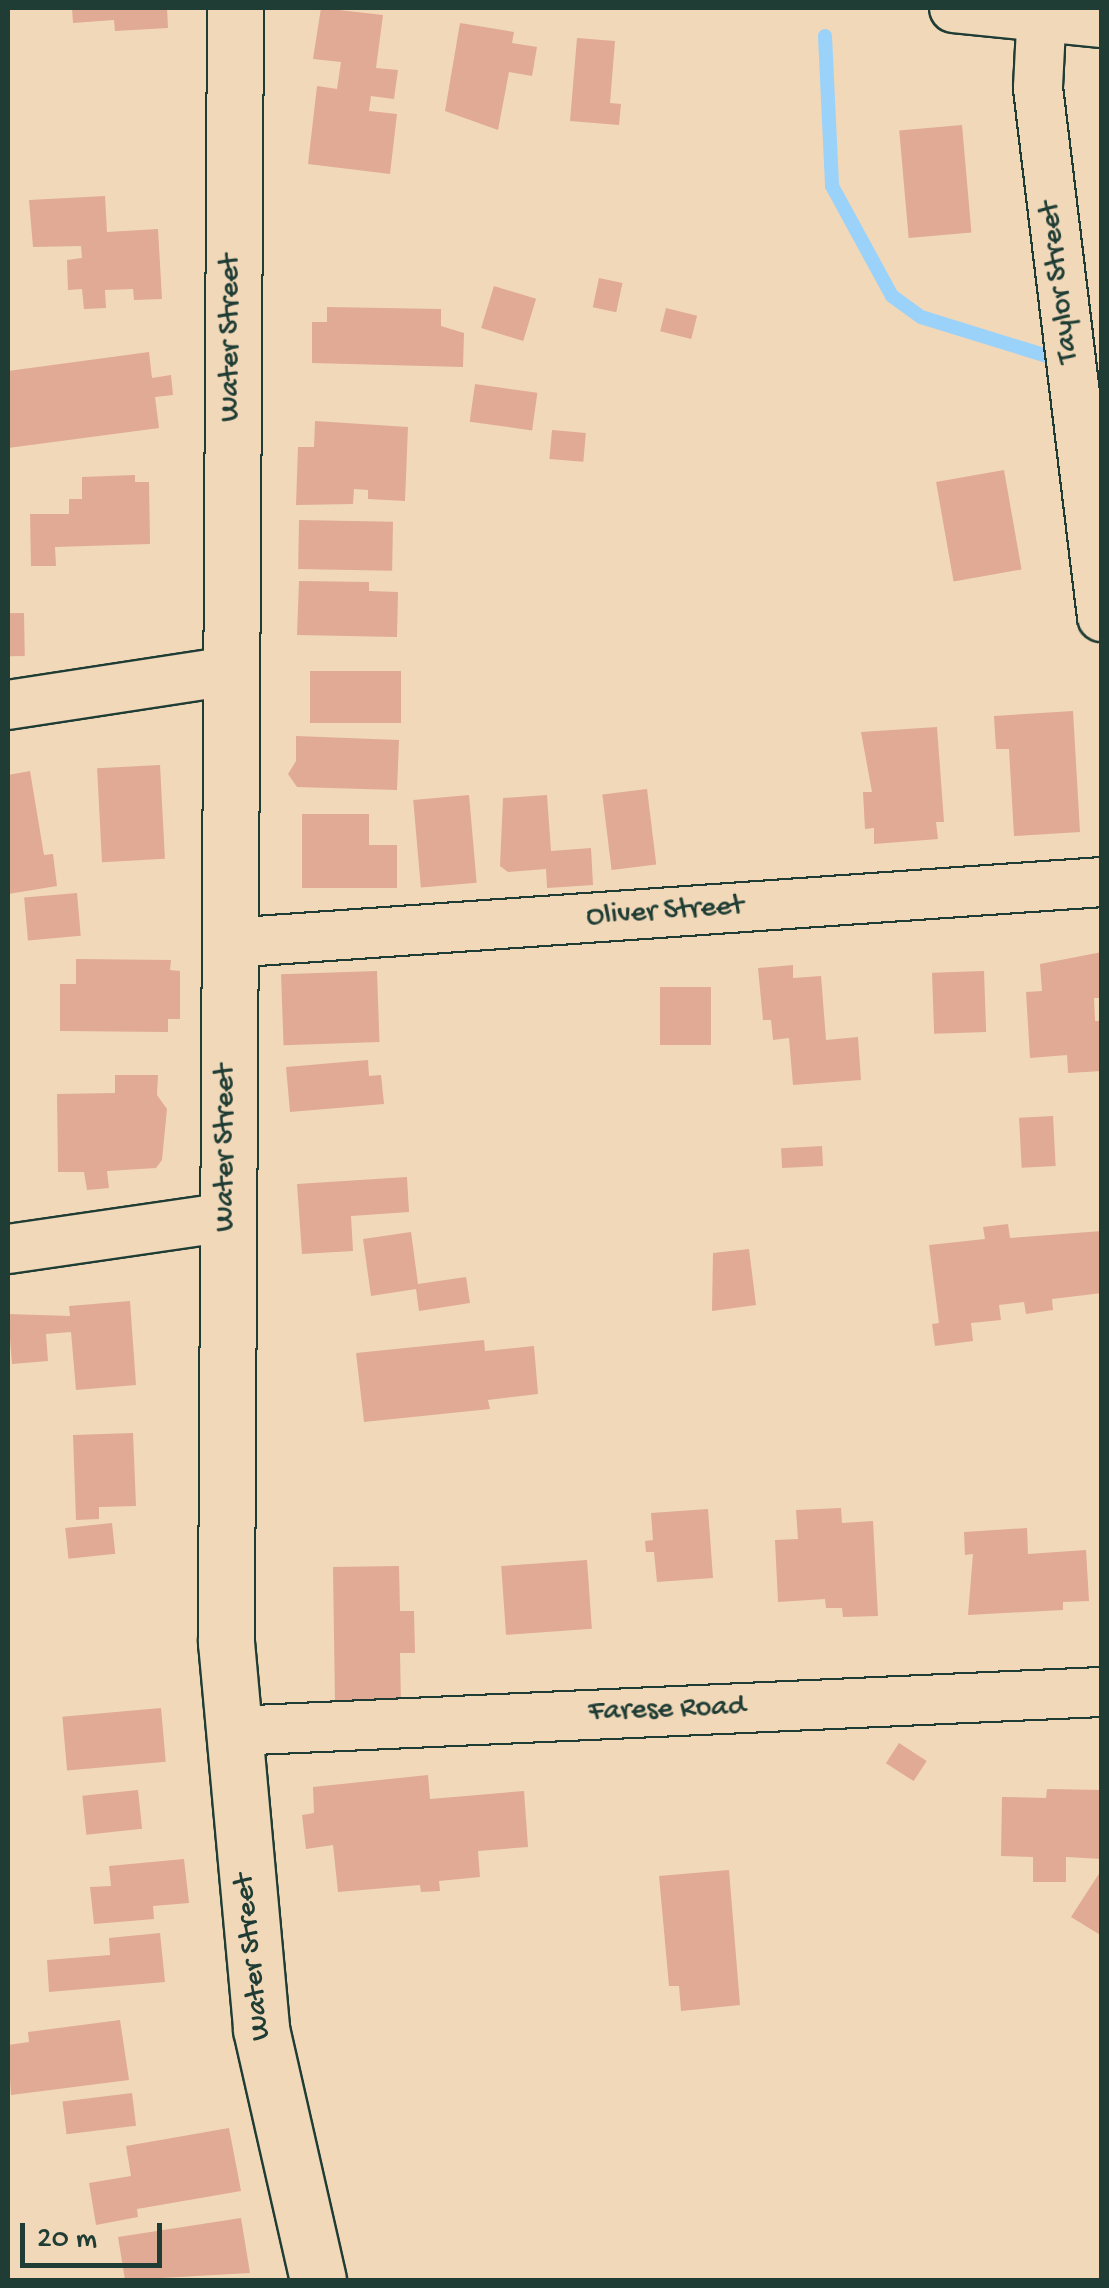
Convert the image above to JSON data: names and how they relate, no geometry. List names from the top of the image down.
{
  "streets": {
    "street": [
      "Taylor Street",
      "Water Street",
      "Oliver Street",
      "Farese Road"
    ]
  },
  "crossings": [
    ["Water Street", "Oliver Street"],
    ["Water Street", "Farese Road"]
  ],
  "scale_bar": "20 m"
}
